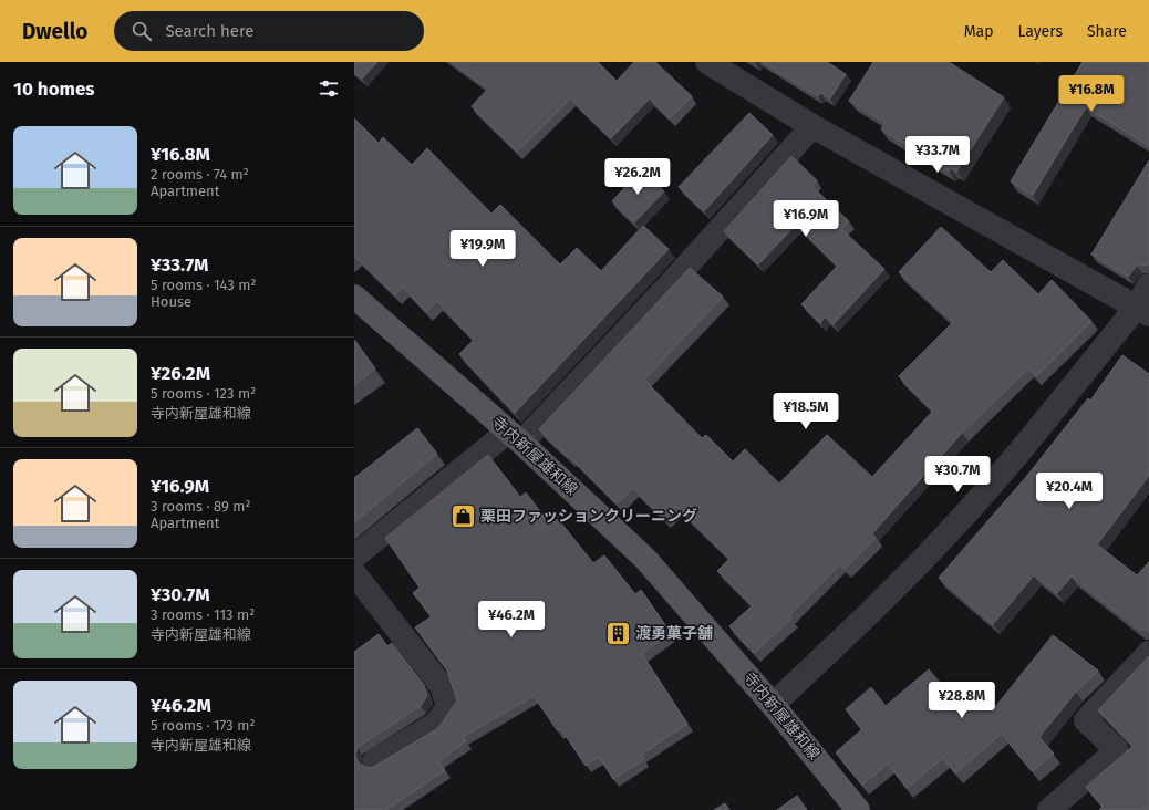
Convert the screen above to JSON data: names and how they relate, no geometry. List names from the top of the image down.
{
  "streets": {
    "main road": ["寺内新屋雄和線"]
  },
  "places": {
    "shop": ["栗田ファッションクリーニング"],
    "building": ["渡勇菓子舗"]
  },
  "page": {
    "header": "Dwello",
    "search": "Search here",
    "nav": ["Map", "Layers", "Share"],
    "heading": "10 homes",
    "price": [
      "¥16.8M",
      "¥33.7M",
      "¥26.2M",
      "¥16.9M",
      "¥19.9M",
      "¥18.5M",
      "¥30.7M",
      "¥20.4M",
      "¥46.2M",
      "¥28.8M"
    ],
    "list": [
      {
        "name": "¥16.8M",
        "note": "2 rooms · 74 m² · Apartment"
      },
      {
        "name": "¥33.7M",
        "note": "5 rooms · 143 m² · House"
      },
      {
        "name": "¥26.2M",
        "note": "5 rooms · 123 m² · 寺内新屋雄和線"
      },
      {
        "name": "¥16.9M",
        "note": "3 rooms · 89 m² · Apartment"
      },
      {
        "name": "¥30.7M",
        "note": "3 rooms · 113 m² · 寺内新屋雄和線"
      },
      {
        "name": "¥46.2M",
        "note": "5 rooms · 173 m² · 寺内新屋雄和線"
      }
    ]
  }
}
